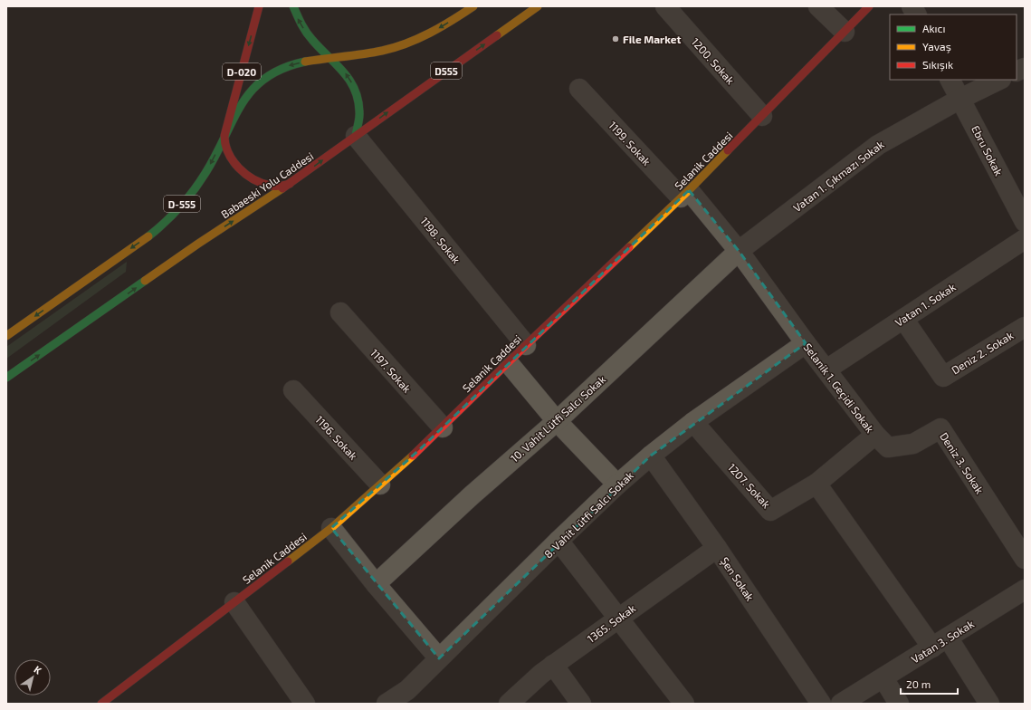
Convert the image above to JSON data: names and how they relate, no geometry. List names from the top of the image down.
{
  "streets": {
    "main road": [
      "D555",
      "D-020",
      "Selanik Caddesi",
      "Babaeski Yolu Caddesi",
      "D-555"
    ],
    "street": [
      "1200. Sokak",
      "1199. Sokak",
      "Ebru Sokak",
      "Vatan 1. Çıkmazı Sokak",
      "1198. Sokak",
      "Vatan 1. Sokak",
      "Deniz 2. Sokak",
      "1197. Sokak",
      "Selanik 1. Geçidi Sokak",
      "10. Vahit Lütfi Salcı Sokak",
      "1196. Sokak",
      "Deniz 3. Sokak",
      "1207. Sokak",
      "8. Vahit Lütfi Salcı Sokak",
      "Şen Sokak",
      "1365. Sokak",
      "Vatan 3. Sokak"
    ]
  },
  "crossings": [
    ["1200. Sokak", "Selanik Caddesi"],
    ["D-020", "Babaeski Yolu Caddesi"],
    ["D-020", "D-555"],
    ["D-020", "1198. Sokak"],
    ["1199. Sokak", "Selanik Caddesi"],
    ["1199. Sokak", "Selanik 1. Geçidi Sokak"],
    ["Ebru Sokak", "Vatan 1. Çıkmazı Sokak"],
    ["Selanik Caddesi", "1198. Sokak"],
    ["Selanik Caddesi", "1197. Sokak"],
    ["Selanik Caddesi", "Selanik 1. Geçidi Sokak"],
    ["Selanik Caddesi", "1196. Sokak"],
    ["Vatan 1. Çıkmazı Sokak", "Selanik 1. Geçidi Sokak"],
    ["Vatan 1. Çıkmazı Sokak", "10. Vahit Lütfi Salcı Sokak"],
    ["Babaeski Yolu Caddesi", "D-555"],
    ["Babaeski Yolu Caddesi", "1198. Sokak"],
    ["D-555", "1198. Sokak"],
    ["Vatan 1. Sokak", "Deniz 2. Sokak"],
    ["Vatan 1. Sokak", "Selanik 1. Geçidi Sokak"],
    ["Selanik 1. Geçidi Sokak", "10. Vahit Lütfi Salcı Sokak"],
    ["Selanik 1. Geçidi Sokak", "Deniz 3. Sokak"],
    ["Selanik 1. Geçidi Sokak", "1207. Sokak"],
    ["Selanik 1. Geçidi Sokak", "8. Vahit Lütfi Salcı Sokak"],
    ["1207. Sokak", "8. Vahit Lütfi Salcı Sokak"],
    ["8. Vahit Lütfi Salcı Sokak", "Şen Sokak"],
    ["Şen Sokak", "1365. Sokak"]
  ],
  "places": ["File Market"],
  "legend": ["Akıcı", "Yavaş", "Sıkışık"],
  "scale_bar": "20 m",
  "north": "top right"
}
